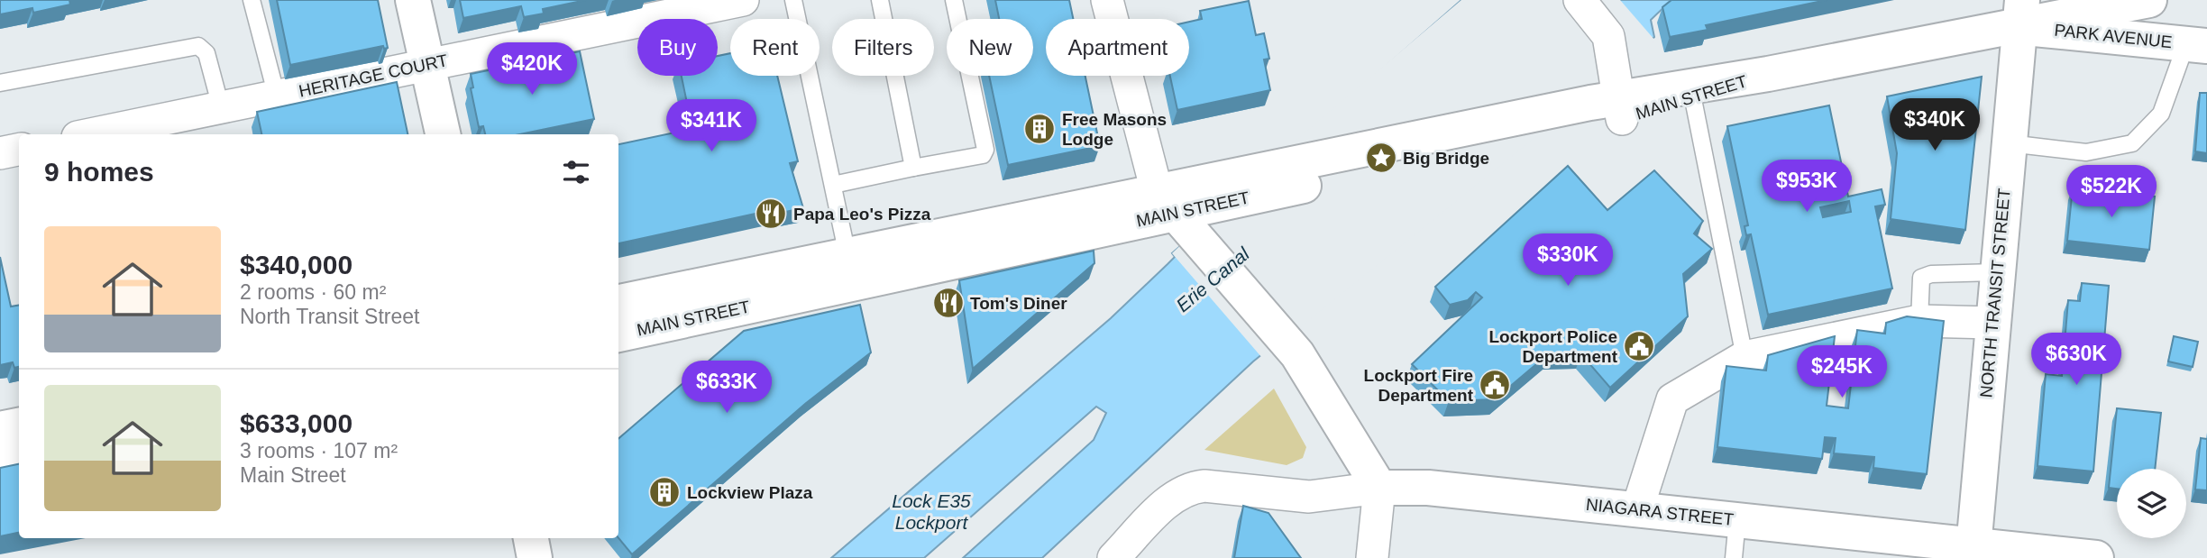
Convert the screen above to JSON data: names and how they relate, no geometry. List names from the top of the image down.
{
  "streets": {
    "main road": [
      "PARK AVENUE",
      "MAIN STREET",
      "NORTH TRANSIT STREET",
      "NIAGARA STREET"
    ],
    "street": ["HERITAGE COURT"]
  },
  "crossings": [
    ["PARK AVENUE", "MAIN STREET"],
    ["PARK AVENUE", "NORTH TRANSIT STREET"],
    ["MAIN STREET", "NORTH TRANSIT STREET"],
    ["NORTH TRANSIT STREET", "NIAGARA STREET"]
  ],
  "water": ["Erie Canal", "Lock E35 Lockport"],
  "places": {
    "building": ["Free Masons Lodge", "Lockview Plaza"],
    "place": ["Big Bridge"],
    "restaurant": ["Papa Leo's Pizza", "Tom's Diner"],
    "public building": ["Lockport Police Department", "Lockport Fire Department"]
  },
  "page": {
    "chip": [
      "Buy",
      "Rent",
      "Filters",
      "New",
      "Apartment"
    ],
    "price": [
      "$420K",
      "$340K",
      "$341K",
      "$953K",
      "$522K",
      "$330K",
      "$630K",
      "$245K",
      "$633K"
    ],
    "heading": "9 homes",
    "list": [
      {
        "name": "$340,000",
        "note": "2 rooms · 60 m² · North Transit Street"
      },
      {
        "name": "$633,000",
        "note": "3 rooms · 107 m² · Main Street"
      }
    ]
  }
}
